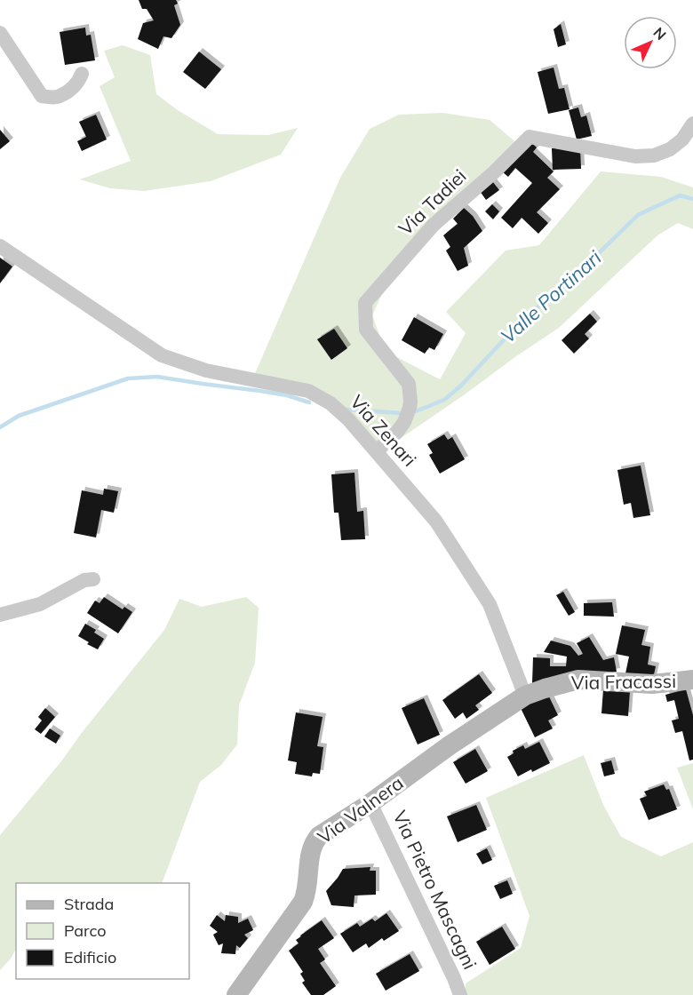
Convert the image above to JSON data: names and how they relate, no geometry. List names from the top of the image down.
{
  "streets": {
    "street": [
      "Via Tadiei",
      "Via Zenari",
      "Via Fracassi",
      "Via Valnera",
      "Via Pietro Mascagni"
    ]
  },
  "crossings": [
    ["Via Tadiei", "Via Zenari"],
    ["Via Zenari", "Via Fracassi"],
    ["Via Zenari", "Via Valnera"],
    ["Via Fracassi", "Via Valnera"],
    ["Via Valnera", "Via Pietro Mascagni"]
  ],
  "water": ["Valle Portinari"],
  "legend": ["Strada", "Parco", "Edificio"],
  "north": "top right"
}
